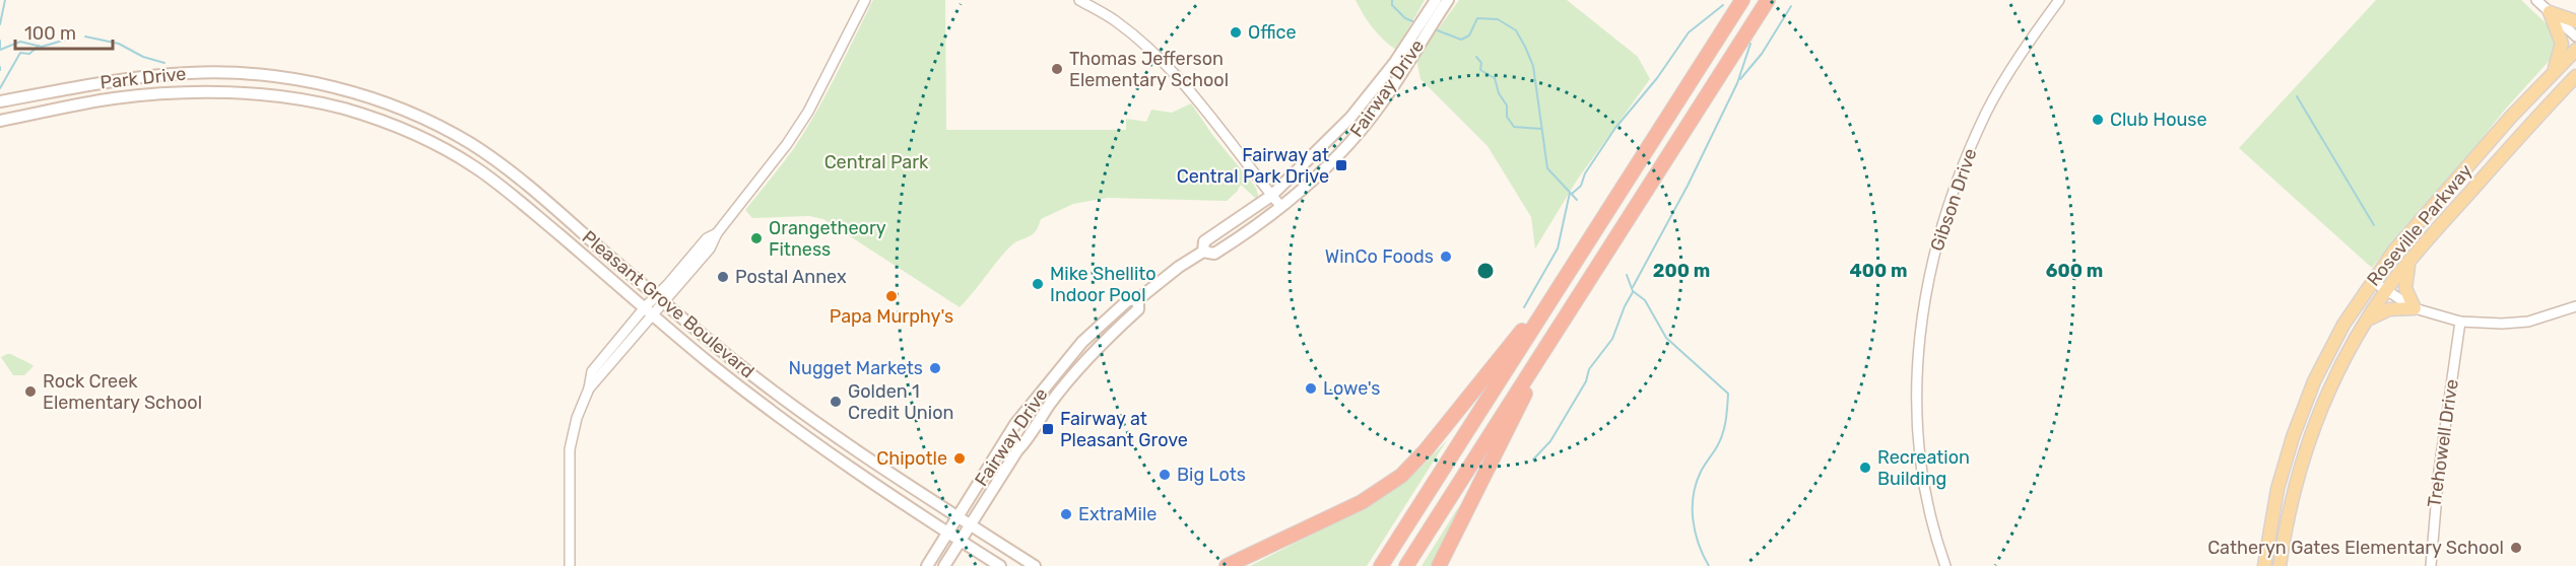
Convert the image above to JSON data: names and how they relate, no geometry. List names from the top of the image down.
{
  "streets": {
    "main road": [
      "Park Drive",
      "Fairway Drive",
      "Roseville Parkway",
      "Pleasant Grove Boulevard"
    ],
    "street": ["Gibson Drive", "Trehowell Drive"]
  },
  "crossings": [
    ["Park Drive", "Pleasant Grove Boulevard"],
    ["Fairway Drive", "Pleasant Grove Boulevard"]
  ],
  "parks": ["Central Park"],
  "places": {
    "other": [
      "Office",
      "Thomas Jefferson Elementary School",
      "Club House",
      "Orangetheory Fitness",
      "WinCo Foods",
      "Postal Annex",
      "Mike Shellito Indoor Pool",
      "Papa Murphy's",
      "Nugget Markets",
      "Lowe's",
      "Rock Creek Elementary School",
      "Golden 1 Credit Union",
      "Chipotle",
      "Recreation Building",
      "Big Lots",
      "ExtraMile",
      "Catheryn Gates Elementary School"
    ],
    "transit": ["Fairway at Central Park Drive", "Fairway at Pleasant Grove"]
  },
  "scale_bar": "100 m",
  "rings": ["200 m", "400 m", "600 m"]
}
